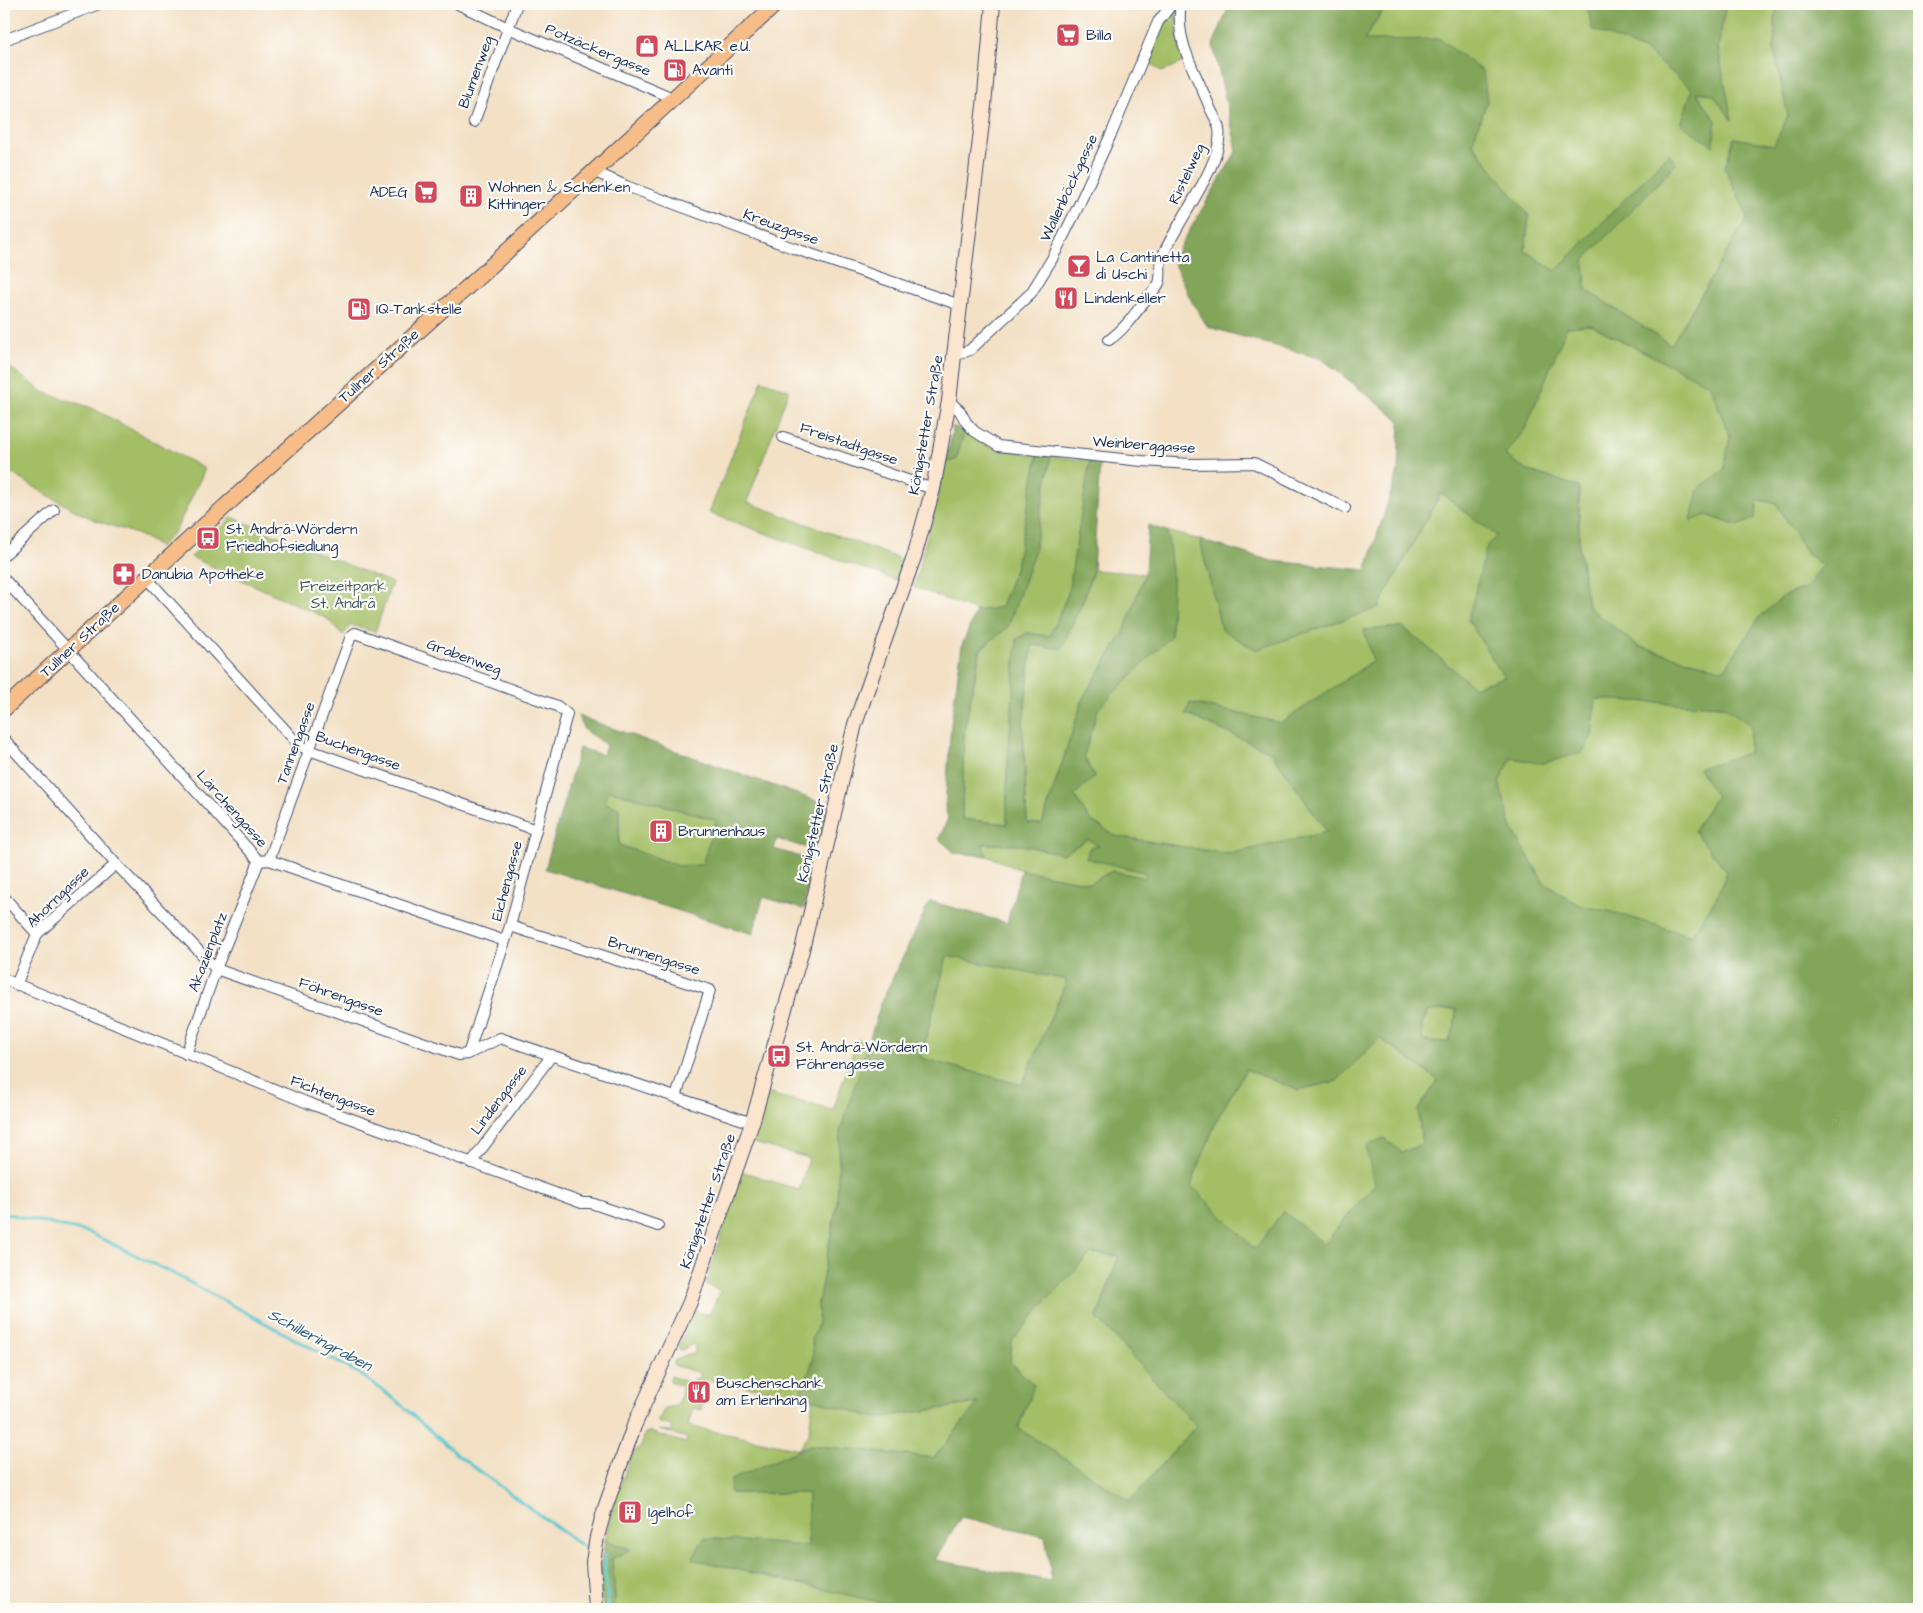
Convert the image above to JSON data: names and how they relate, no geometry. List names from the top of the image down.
{
  "streets": {
    "main road": ["Tullner Straße", "Königstetter Straße"],
    "street": [
      "Potzäckergasse",
      "Blumenweg",
      "Ristelweg",
      "Wallenböckgasse",
      "Kreuzgasse",
      "Freistadtgasse",
      "Weinberggasse",
      "Grabenweg",
      "Tannengasse",
      "Buchengasse",
      "Lärchengasse",
      "Eichengasse",
      "Ahorngasse",
      "Akazienplatz",
      "Brunnengasse",
      "Föhrengasse",
      "Fichtengasse",
      "Lindengasse"
    ]
  },
  "crossings": [
    ["Potzäckergasse", "Blumenweg"],
    ["Potzäckergasse", "Tullner Straße"],
    ["Wallenböckgasse", "Königstetter Straße"],
    ["Kreuzgasse", "Tullner Straße"],
    ["Kreuzgasse", "Königstetter Straße"],
    ["Tullner Straße", "Buchengasse"],
    ["Tullner Straße", "Lärchengasse"],
    ["Königstetter Straße", "Freistadtgasse"],
    ["Königstetter Straße", "Weinberggasse"],
    ["Grabenweg", "Tannengasse"],
    ["Grabenweg", "Eichengasse"],
    ["Tannengasse", "Buchengasse"],
    ["Tannengasse", "Lärchengasse"],
    ["Tannengasse", "Akazienplatz"],
    ["Buchengasse", "Eichengasse"],
    ["Lärchengasse", "Eichengasse"],
    ["Lärchengasse", "Akazienplatz"],
    ["Eichengasse", "Brunnengasse"],
    ["Eichengasse", "Föhrengasse"],
    ["Ahorngasse", "Föhrengasse"],
    ["Ahorngasse", "Fichtengasse"],
    ["Akazienplatz", "Föhrengasse"],
    ["Akazienplatz", "Fichtengasse"],
    ["Fichtengasse", "Lindengasse"]
  ],
  "water": ["Schilleringraben"],
  "parks": ["Freizeitpark St. Andrä"],
  "places": {
    "supermarket": ["Billa", "ADEG"],
    "shop": ["ALLKAR e.U."],
    "fuel station": ["Avanti", "IQ-Tankstelle"],
    "building": ["Wohnen & Schenken Kittinger", "Brunnenhaus", "Igelhof"],
    "bar": ["La Cantinetta di Uschi"],
    "restaurant": ["Lindenkeller", "Buschenschank am Erlenhang"],
    "bus stop": ["St. Andrä-Wördern Friedhofsiedlung", "St. Andrä-Wördern Föhrengasse"],
    "pharmacy": ["Danubia Apotheke"]
  }
}
